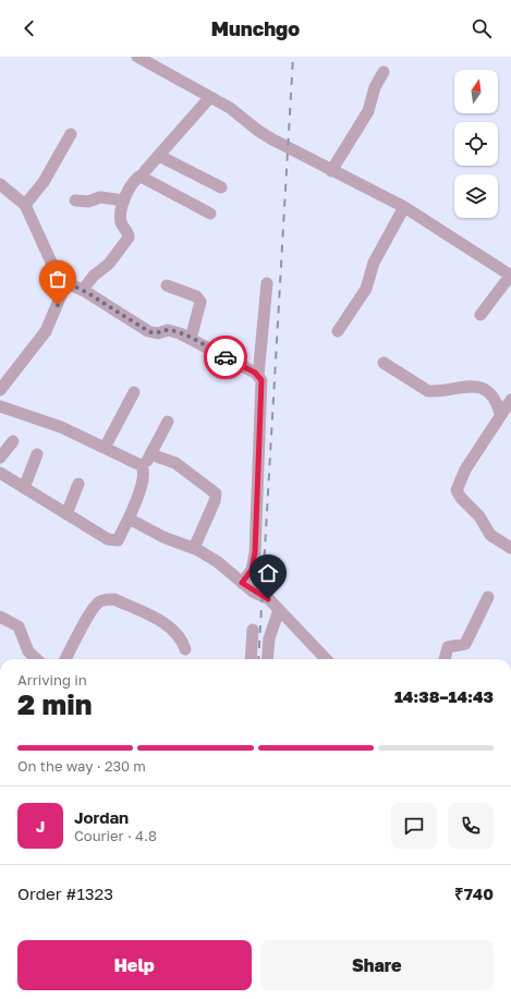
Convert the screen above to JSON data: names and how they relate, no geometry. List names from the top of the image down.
{
  "north": "top",
  "page": {
    "header": "Munchgo",
    "heading": ["2 min", "Arriving in", "14:38–14:43"],
    "panel": [
      "Jordan",
      "Courier · 4.8",
      "Order #1323",
      "₹740"
    ],
    "bar": "On the way · 230 m",
    "round": "J",
    "buttons": ["Help", "Share"]
  }
}
